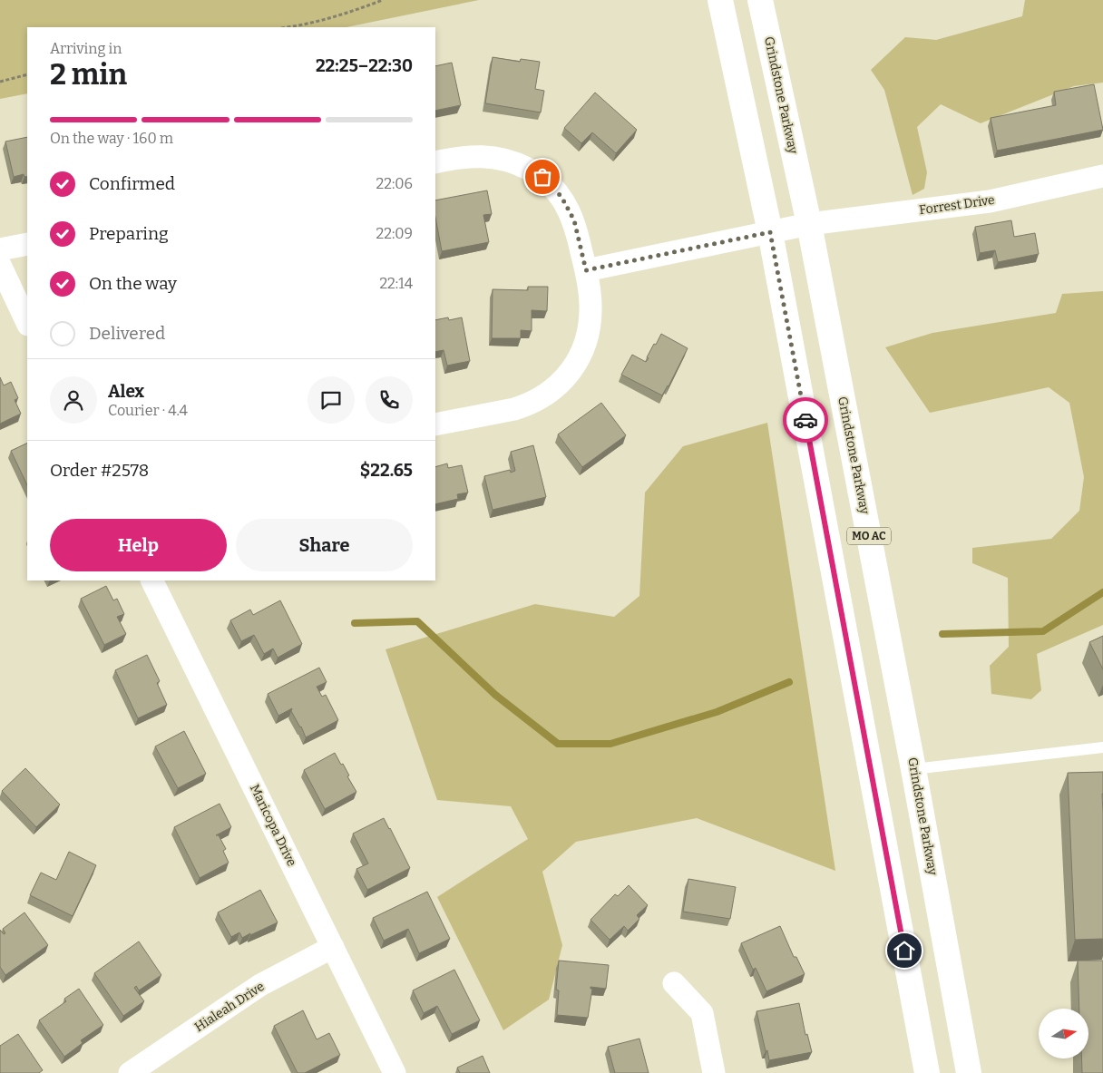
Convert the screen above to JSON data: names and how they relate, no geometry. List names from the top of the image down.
{
  "streets": {
    "main road": ["Grindstone Parkway", "MO AC"],
    "street": ["Forrest Drive", "Maricopa Drive", "Hialeah Drive"]
  },
  "crossings": [
    ["Grindstone Parkway", "Forrest Drive"],
    ["Forrest Drive", "MO AC"],
    ["Maricopa Drive", "Hialeah Drive"]
  ],
  "north": "right",
  "page": {
    "heading": ["2 min", "Arriving in", "22:25–22:30"],
    "panel": [
      "Alex",
      "Courier · 4.4",
      "Order #2578",
      "$22.65"
    ],
    "bar": "On the way · 160 m",
    "list": [
      ["Confirmed", "22:06"],
      ["Preparing", "22:09"],
      ["On the way", "22:14"],
      "Delivered"
    ],
    "buttons": ["Help", "Share"]
  }
}
